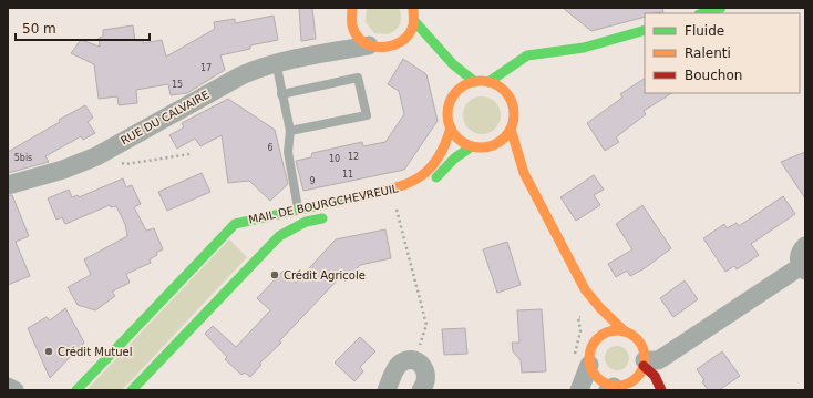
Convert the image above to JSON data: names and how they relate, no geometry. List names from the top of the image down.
{
  "streets": {
    "main road": ["MAIL DE BOURGCHEVREUIL"],
    "street": ["RUE DU CALVAIRE"]
  },
  "places": ["Crédit Agricole", "Crédit Mutuel"],
  "house_numbers": [
    "17",
    "15",
    "6",
    "12",
    "5bis",
    "10",
    "11",
    "9"
  ],
  "legend": ["Fluide", "Ralenti", "Bouchon"],
  "scale_bar": "50 m"
}
